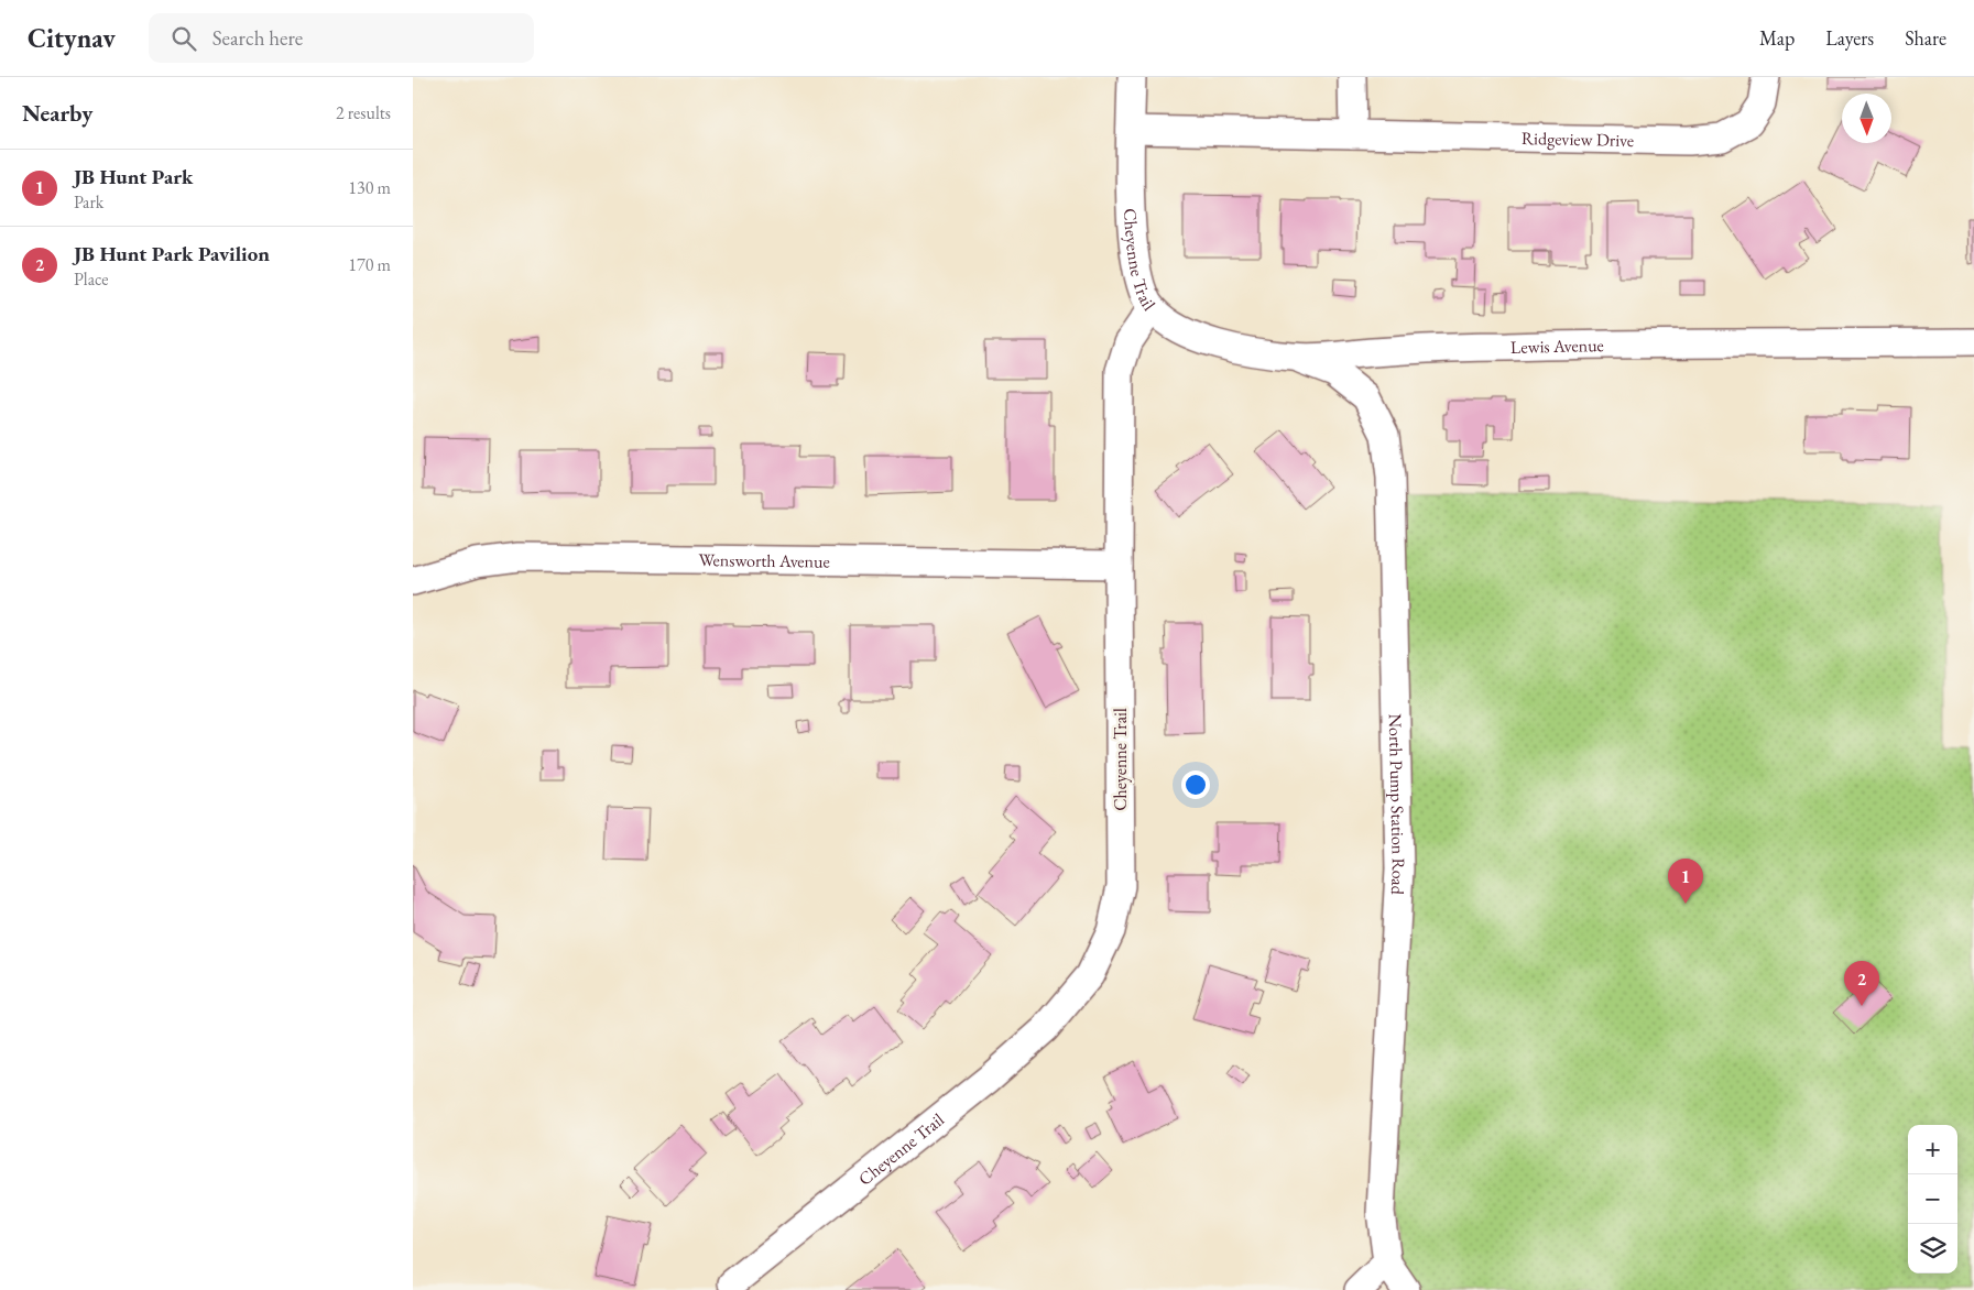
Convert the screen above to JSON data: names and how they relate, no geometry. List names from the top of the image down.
{
  "streets": {
    "street": [
      "Ridgeview Drive",
      "Cheyenne Trail",
      "Lewis Avenue",
      "Wensworth Avenue",
      "North Pump Station Road"
    ]
  },
  "crossings": [
    ["Ridgeview Drive", "Cheyenne Trail"],
    ["Cheyenne Trail", "Lewis Avenue"],
    ["Cheyenne Trail", "Wensworth Avenue"],
    ["Lewis Avenue", "North Pump Station Road"]
  ],
  "north": "bottom",
  "page": {
    "header": "Citynav",
    "search": "Search here",
    "nav": ["Map", "Layers", "Share"],
    "heading": ["Nearby", "2 results"],
    "list": [
      {
        "mark": "1",
        "name": "JB Hunt Park",
        "note": "Park",
        "value": "130 m"
      },
      {
        "mark": "2",
        "name": "JB Hunt Park Pavilion",
        "note": "Place",
        "value": "170 m"
      }
    ],
    "pins": ["1", "2"],
    "map_buttons": ["+", "−"]
  }
}
